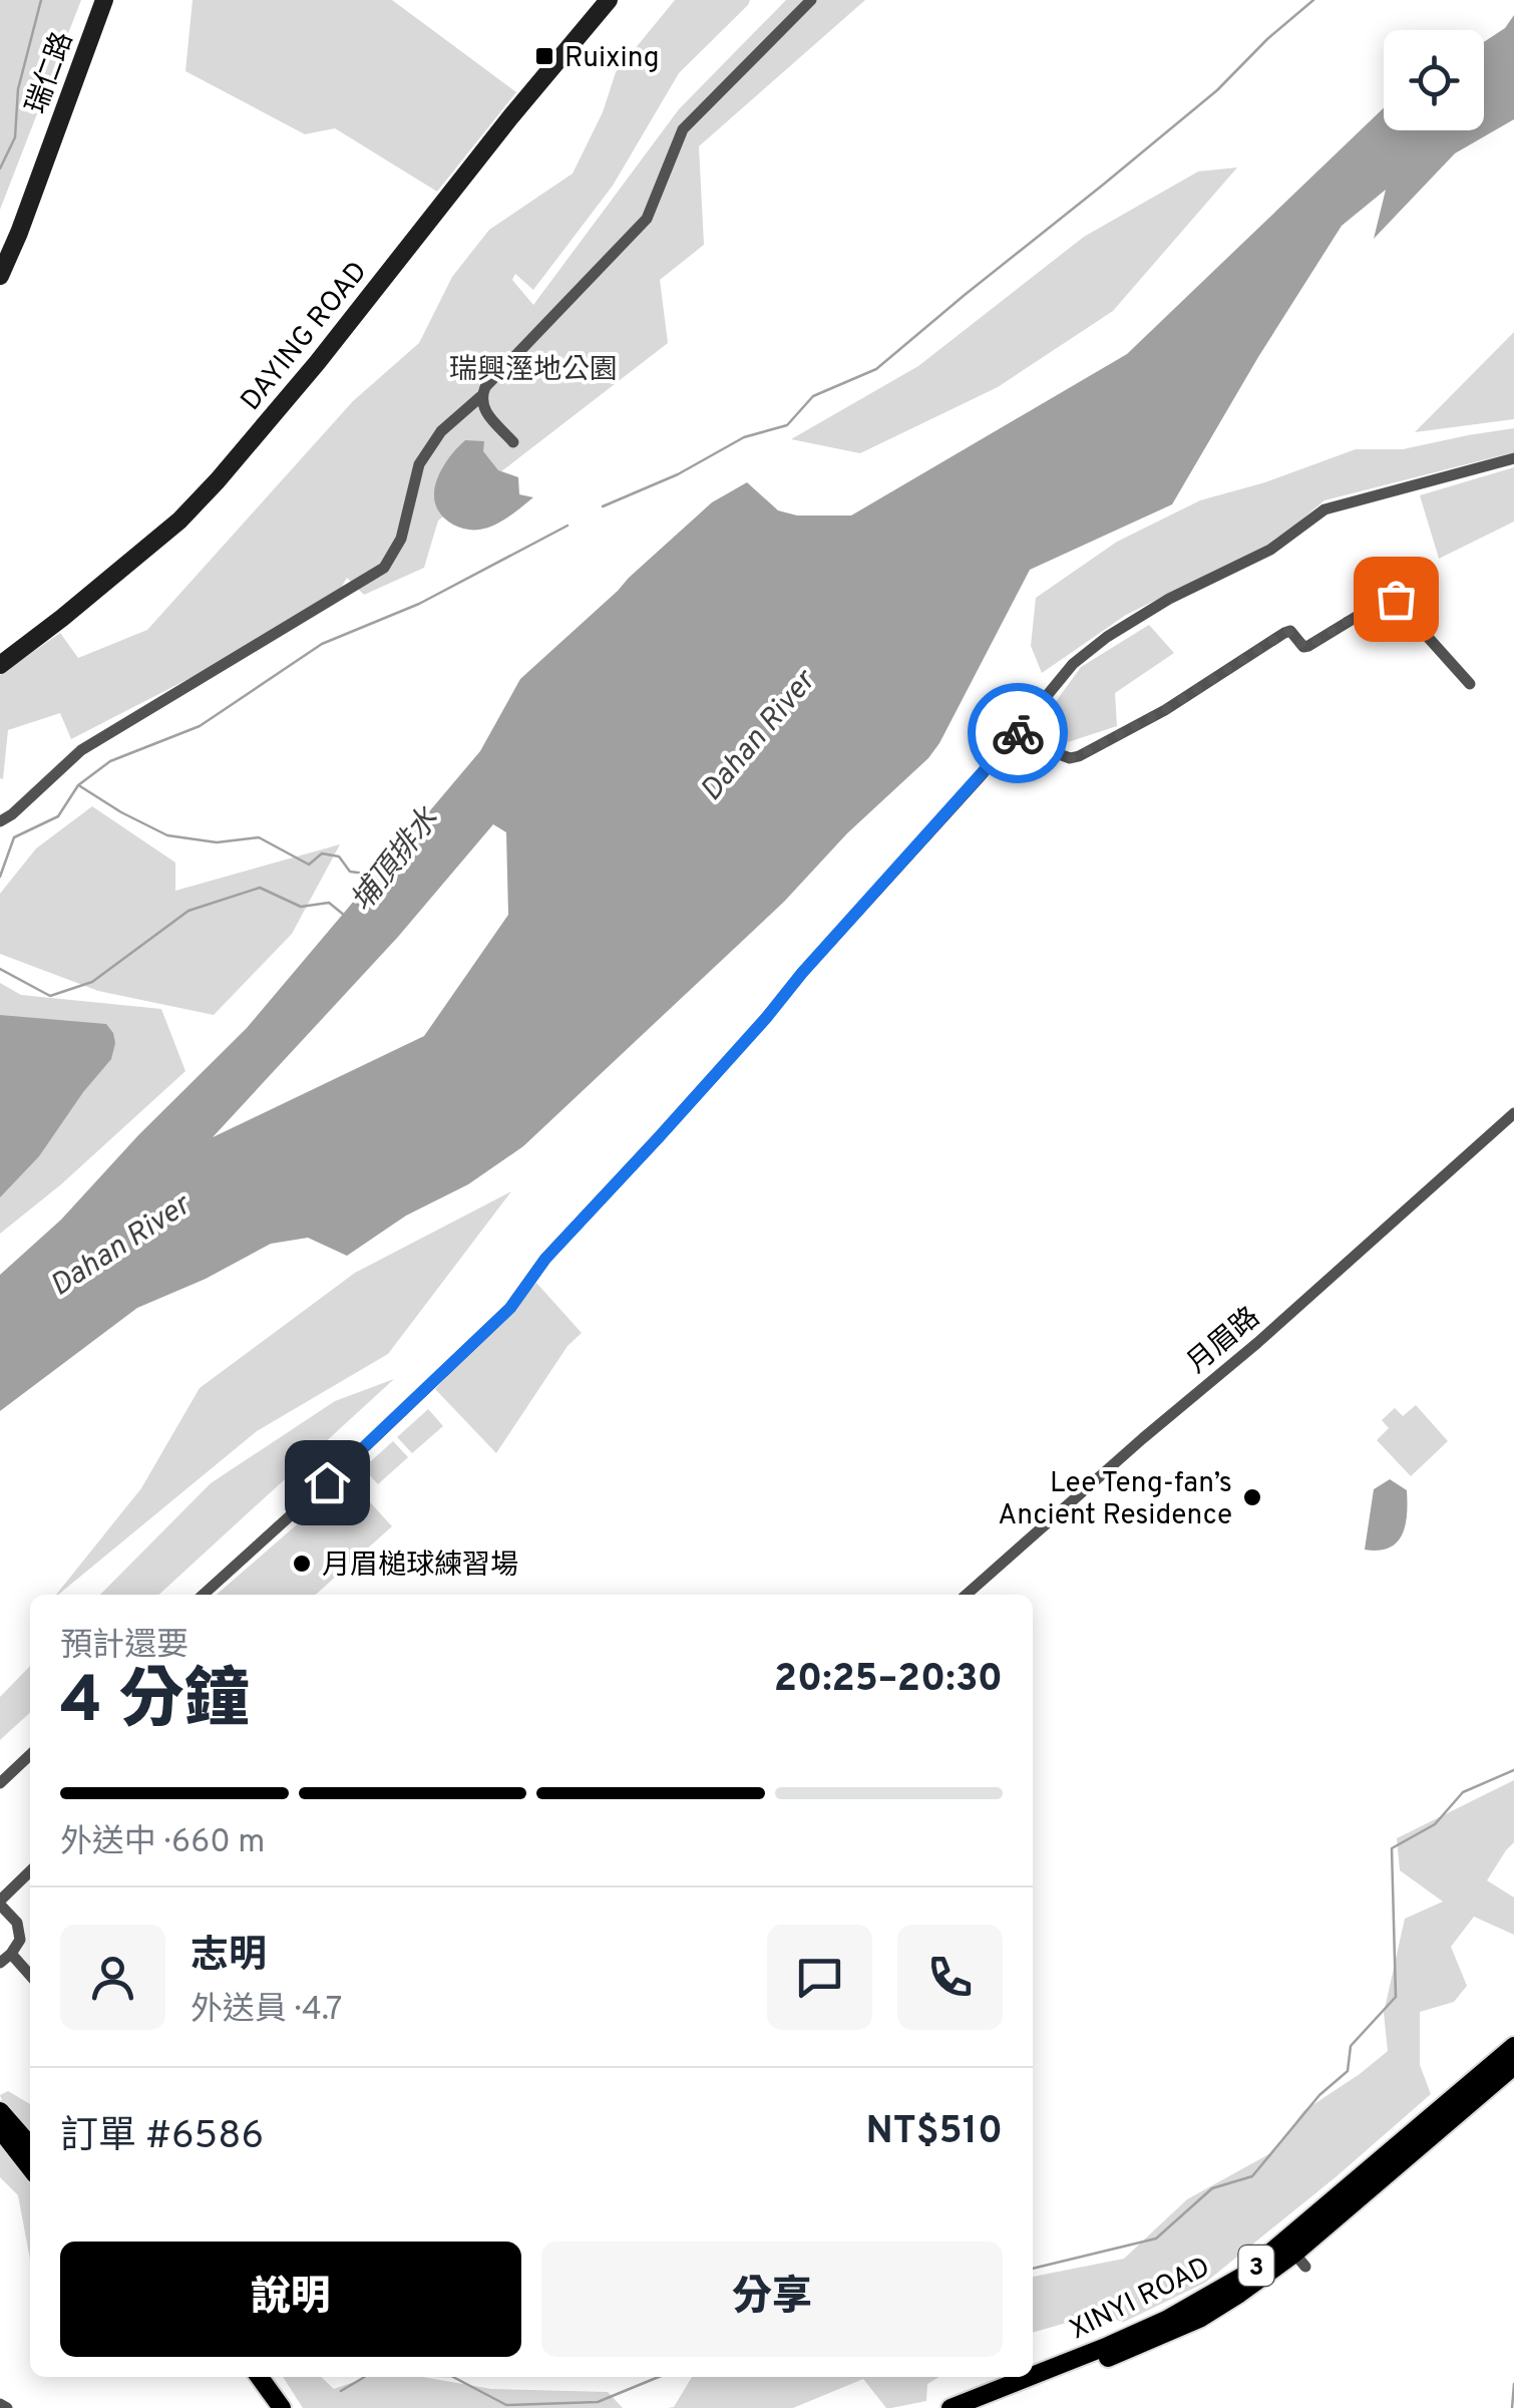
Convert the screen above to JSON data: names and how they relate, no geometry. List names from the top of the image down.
{
  "streets": {
    "main road": ["3", "XINYI ROAD"],
    "street": ["瑞仁路", "DAYING ROAD", "月眉路"]
  },
  "water": ["Dahan River", "埔頂排水"],
  "parks": ["瑞興溼地公園"],
  "places": {
    "transit": ["Ruixing"],
    "other": ["Lee Teng-fan’s Ancient Residence", "月眉槌球練習場"]
  },
  "page": {
    "heading": ["4 分鐘", "預計還要", "20:25–20:30"],
    "panel": [
      "志明",
      "外送員 · 4.7",
      "訂單 #6586",
      "NT$510"
    ],
    "bar": "外送中 · 660 m",
    "buttons": ["說明", "分享"]
  }
}
